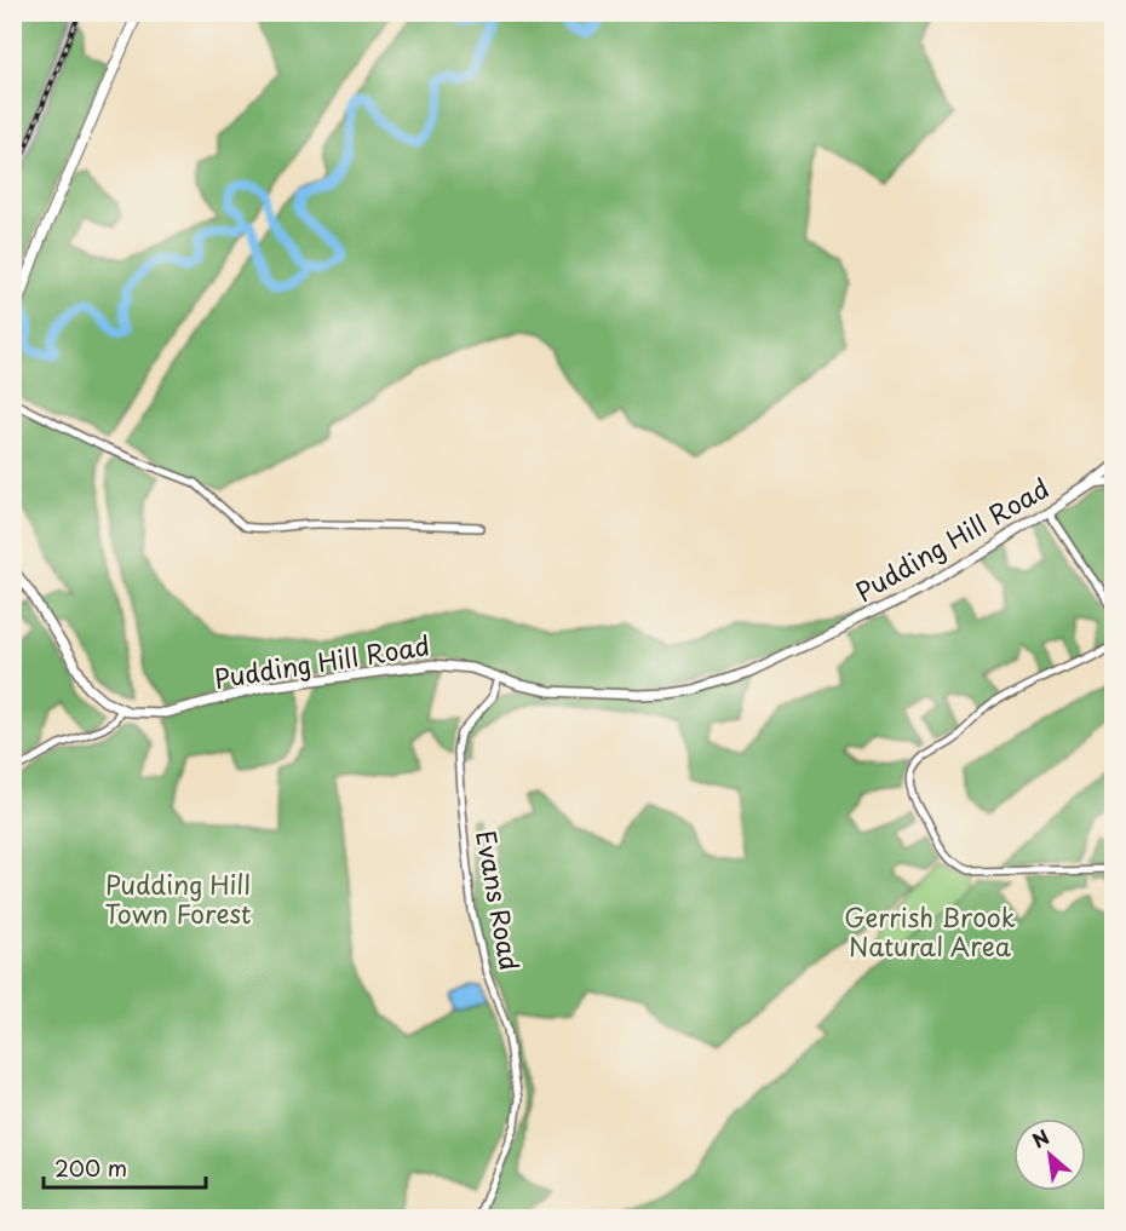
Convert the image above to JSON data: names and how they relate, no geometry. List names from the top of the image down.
{
  "streets": {
    "street": ["Pudding Hill Road", "Evans Road"]
  },
  "crossings": [
    ["Pudding Hill Road", "Evans Road"]
  ],
  "parks": ["Pudding Hill Town Forest", "Gerrish Brook Natural Area"],
  "scale_bar": "200 m",
  "north": "top left"
}
